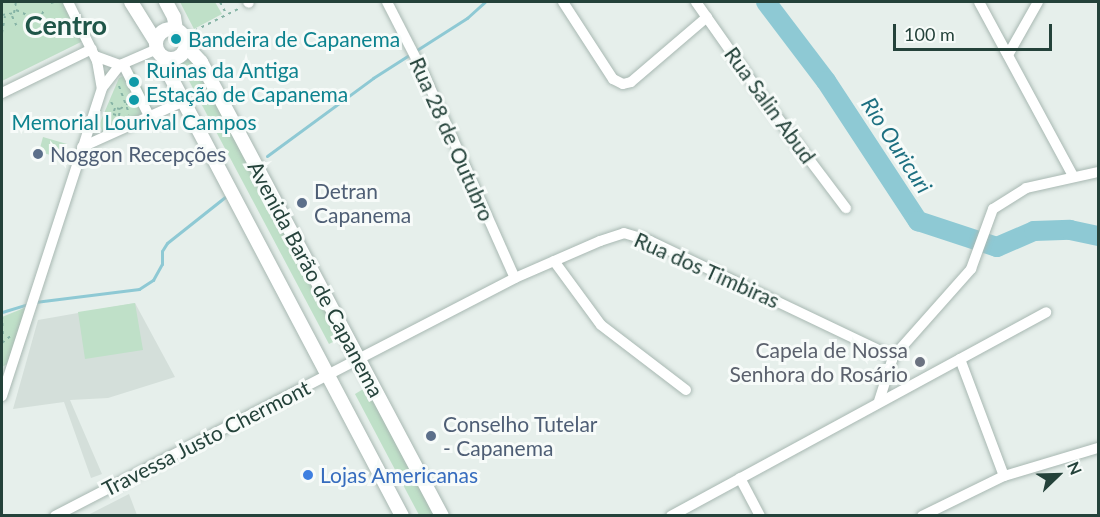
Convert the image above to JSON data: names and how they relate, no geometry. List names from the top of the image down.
{
  "streets": {
    "street": [
      "Rua Salin Abud",
      "Rua 28 de Outubro",
      "Rua dos Timbiras",
      "Avenida Barão de Capanema",
      "Travessa Justo Chermont"
    ]
  },
  "crossings": [
    ["Rua 28 de Outubro", "Rua dos Timbiras"],
    ["Rua dos Timbiras", "Avenida Barão de Capanema"],
    ["Rua dos Timbiras", "Travessa Justo Chermont"],
    ["Avenida Barão de Capanema", "Travessa Justo Chermont"]
  ],
  "districts": ["Centro"],
  "water": ["Rio Ouricuri"],
  "places": [
    "Bandeira de Capanema",
    "Ruinas da Antiga Estação de Capanema",
    "Memorial Lourival Campos",
    "Noggon Recepções",
    "Detran Capanema",
    "Capela de Nossa Senhora do Rosário",
    "Conselho Tutelar - Capanema",
    "Lojas Americanas"
  ],
  "scale_bar": "100 m",
  "north": "top right"
}
